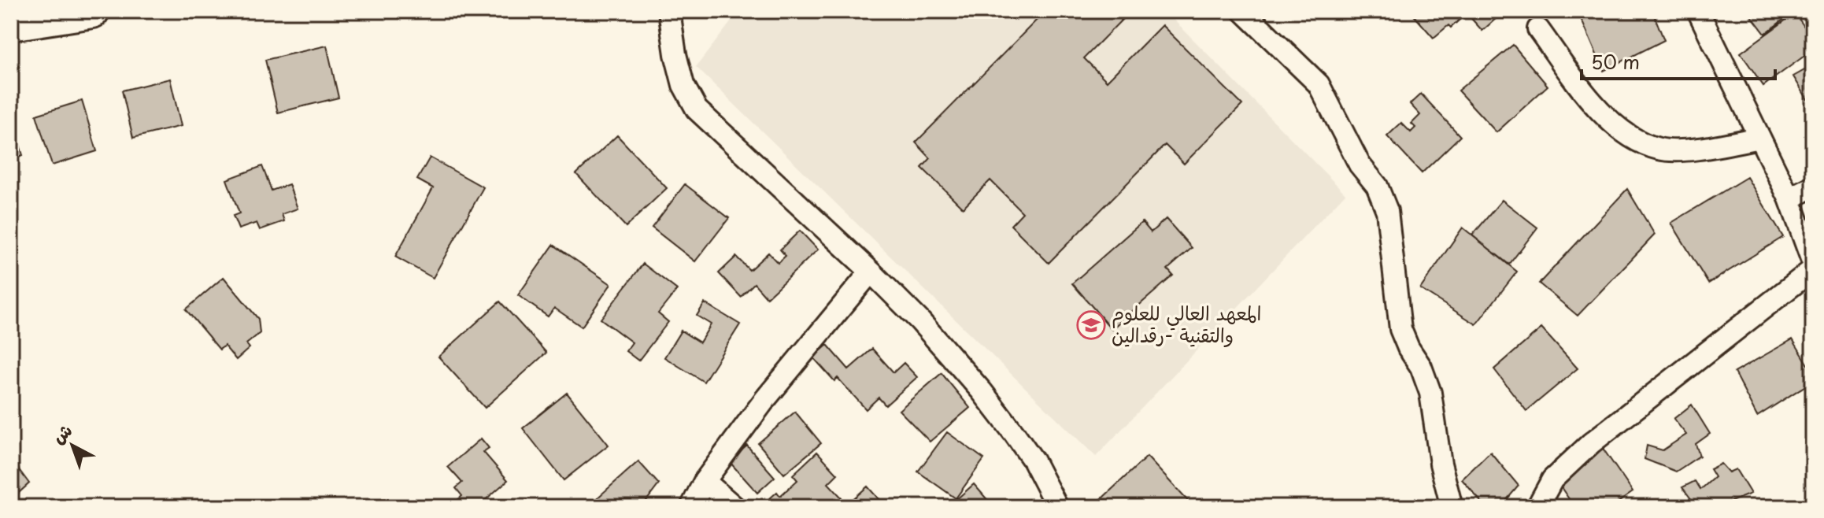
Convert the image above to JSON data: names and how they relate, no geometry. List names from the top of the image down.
{
  "places": {
    "school or university": ["المعهد العالي للعلوم والتقنية -رقدالين"]
  },
  "scale_bar": "50 m",
  "north": "top left"
}
